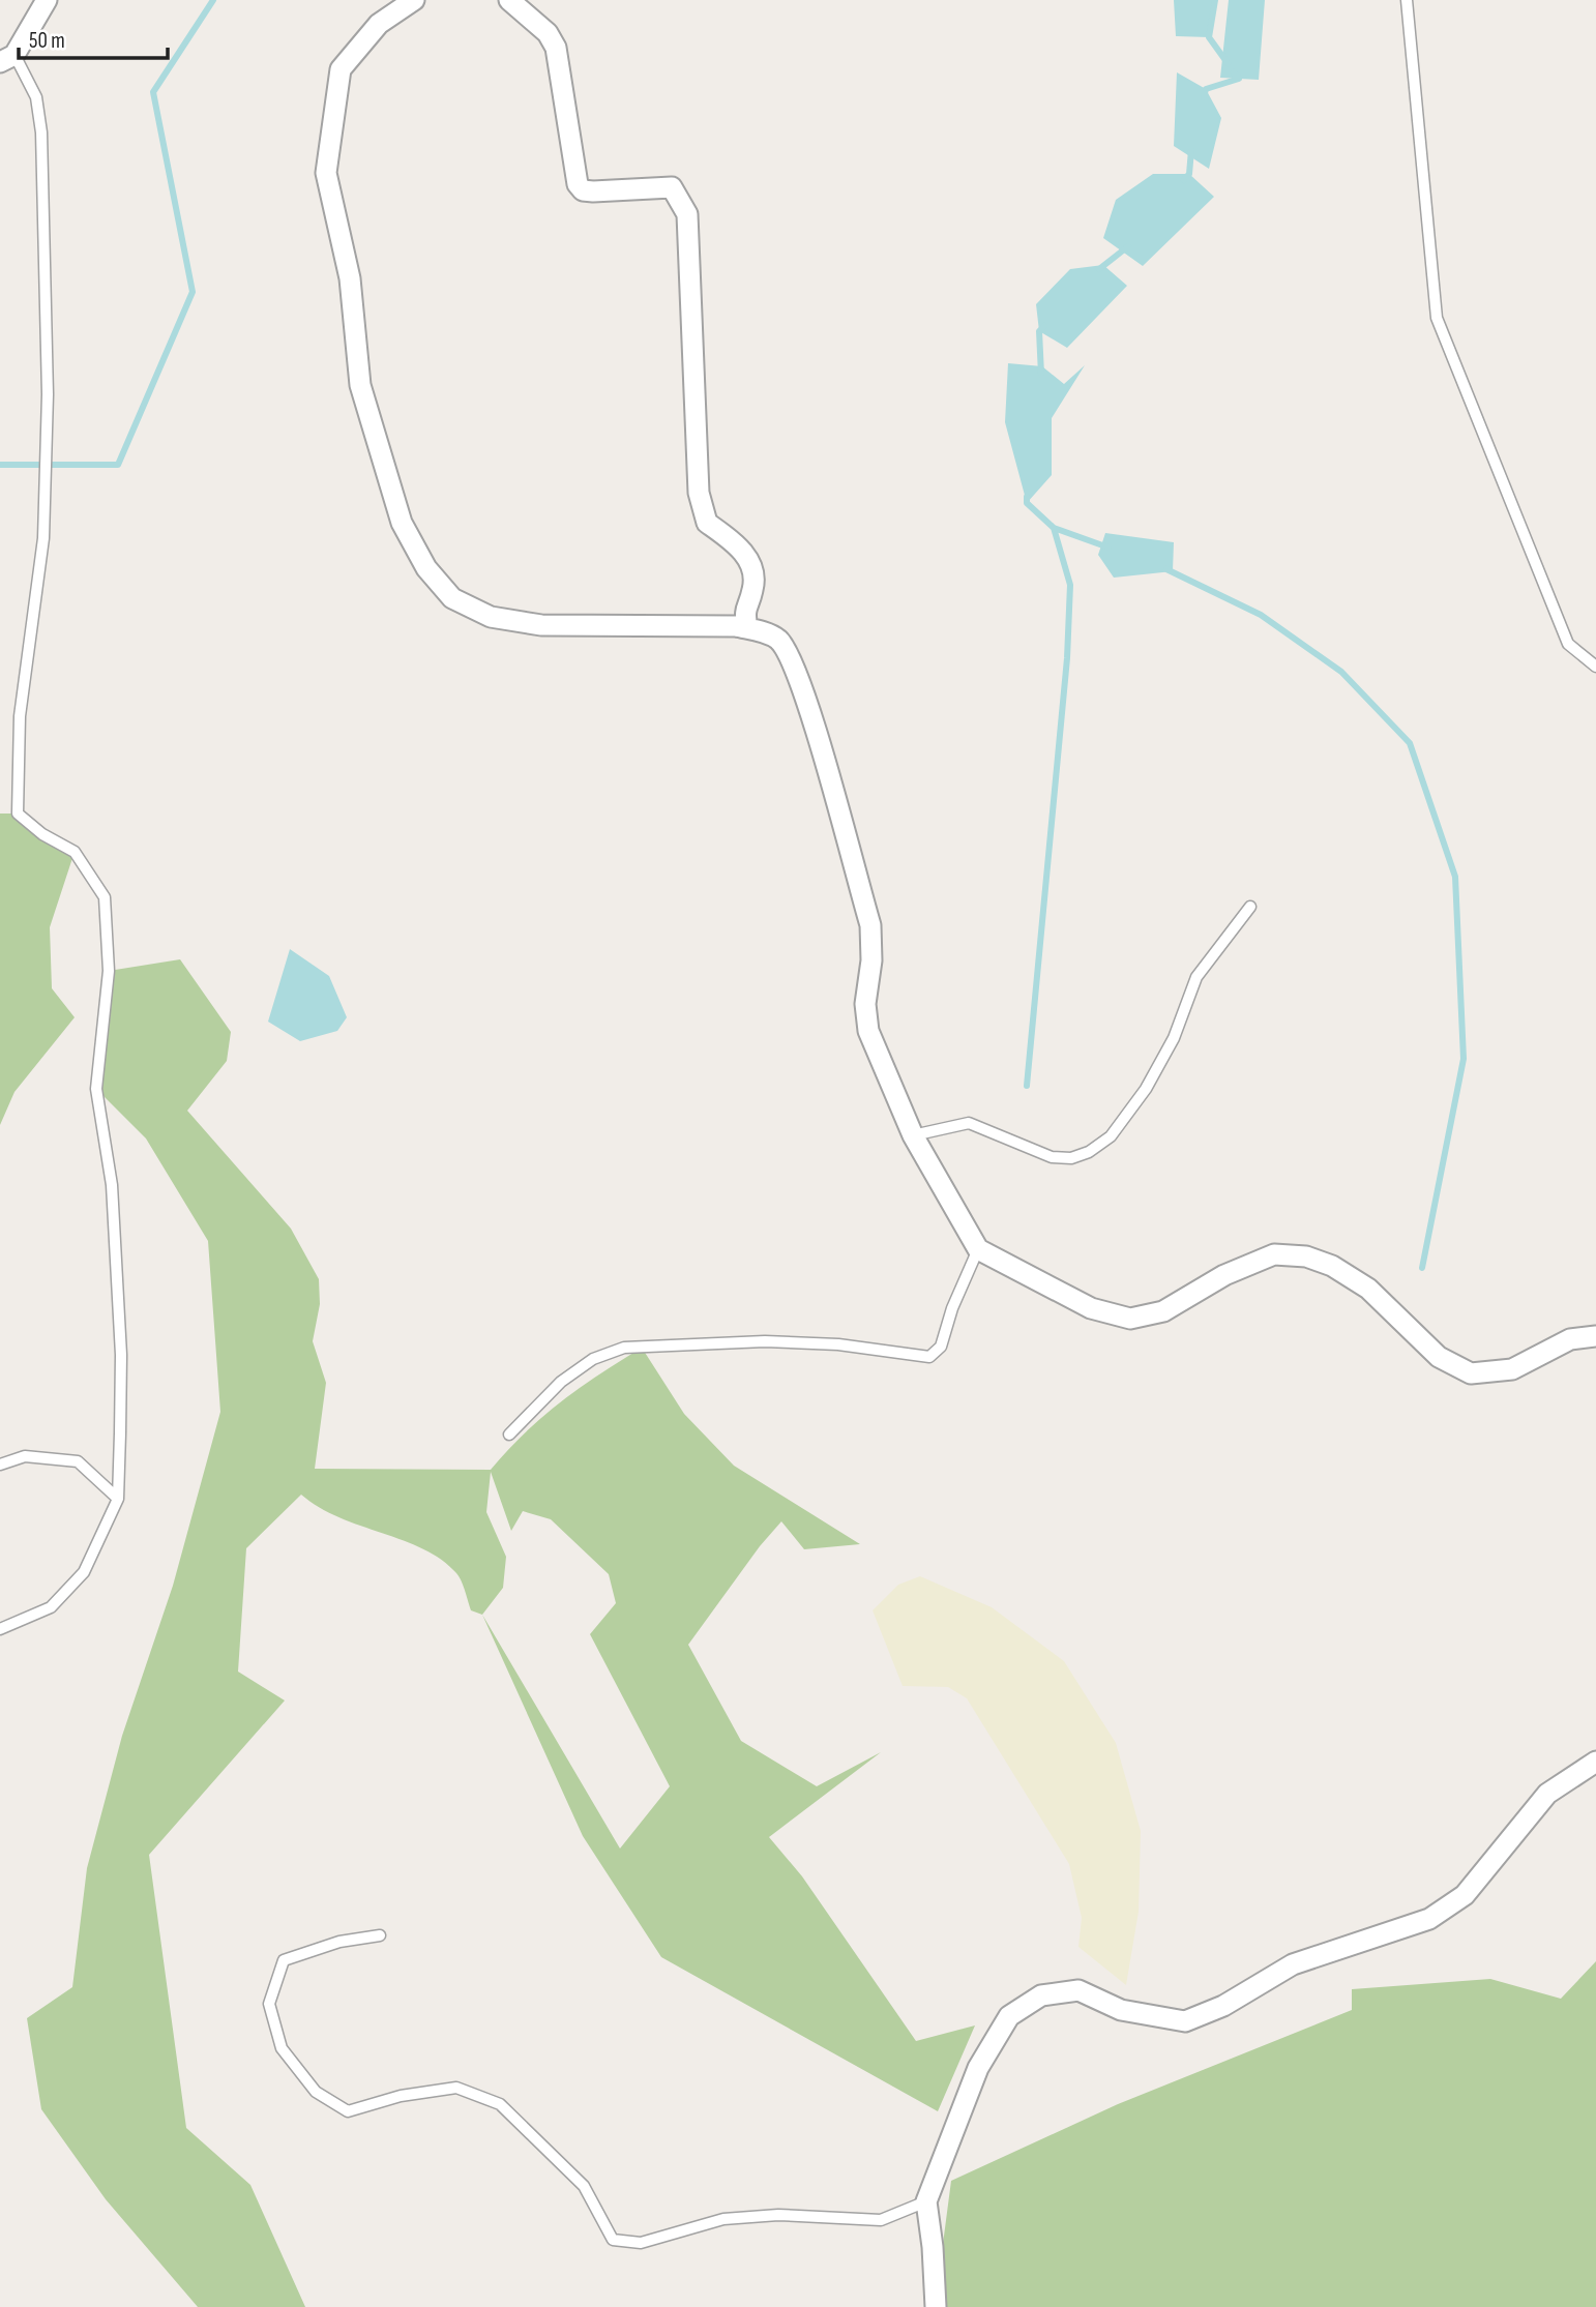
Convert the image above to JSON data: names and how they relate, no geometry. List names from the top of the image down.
{
  "scale_bar": "50 m"
}
